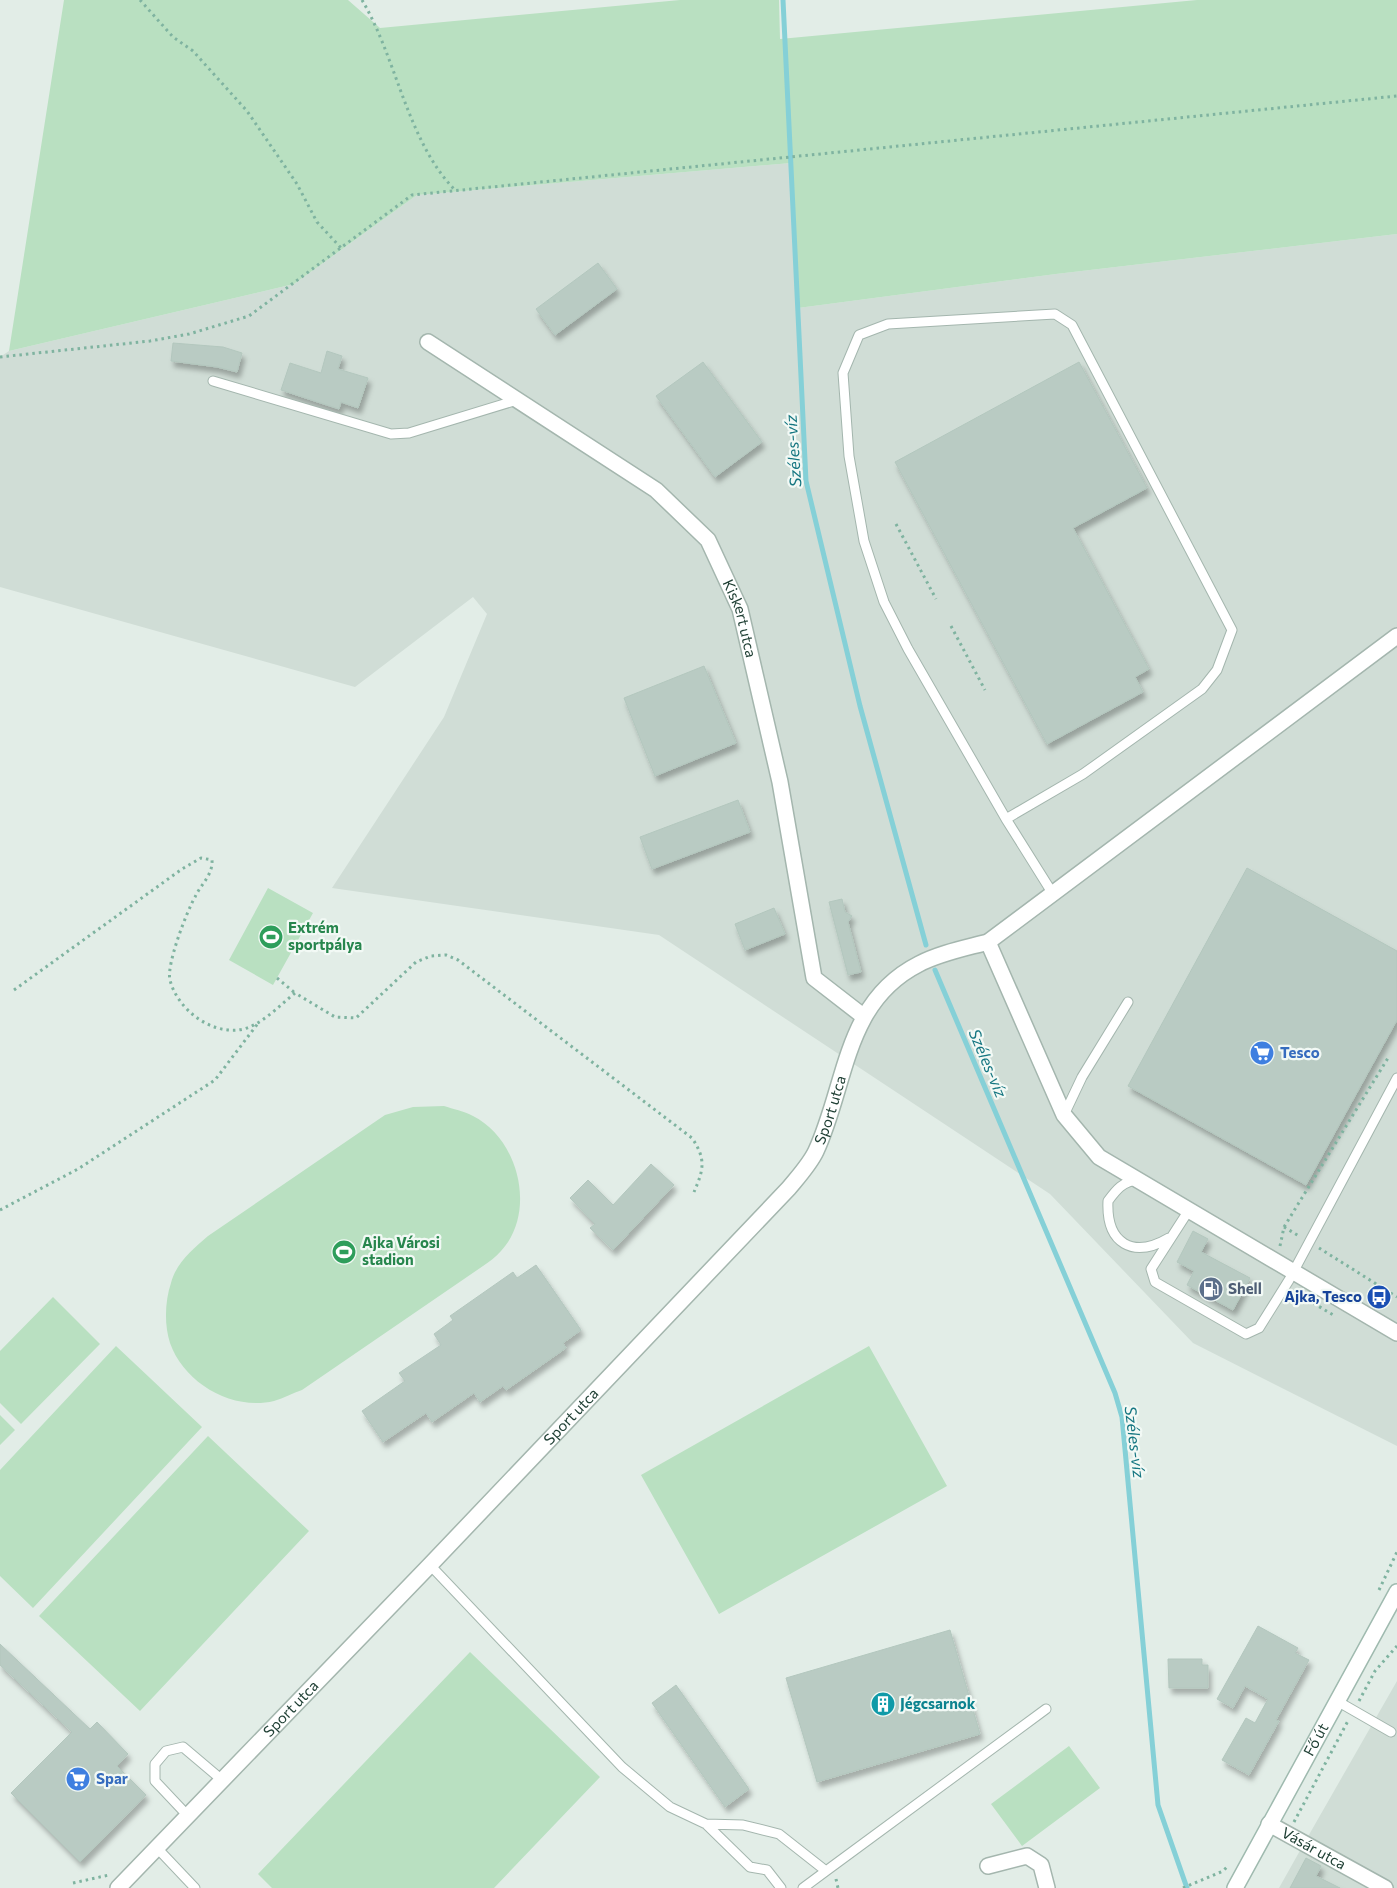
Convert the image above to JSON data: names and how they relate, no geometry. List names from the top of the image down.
{
  "streets": {
    "street": [
      "Kiskert utca",
      "Sport utca",
      "Fő út",
      "Vásár utca"
    ]
  },
  "crossings": [
    ["Kiskert utca", "Sport utca"],
    ["Fő út", "Vásár utca"]
  ],
  "water": ["Széles-víz"],
  "places": {
    "sports": ["Extrém sportpálya", "Ajka Városi stadion"],
    "supermarket": ["Tesco", "Spar"],
    "fuel station": ["Shell"],
    "bus stop": ["Ajka, Tesco"],
    "building": ["Jégcsarnok"]
  }
}
